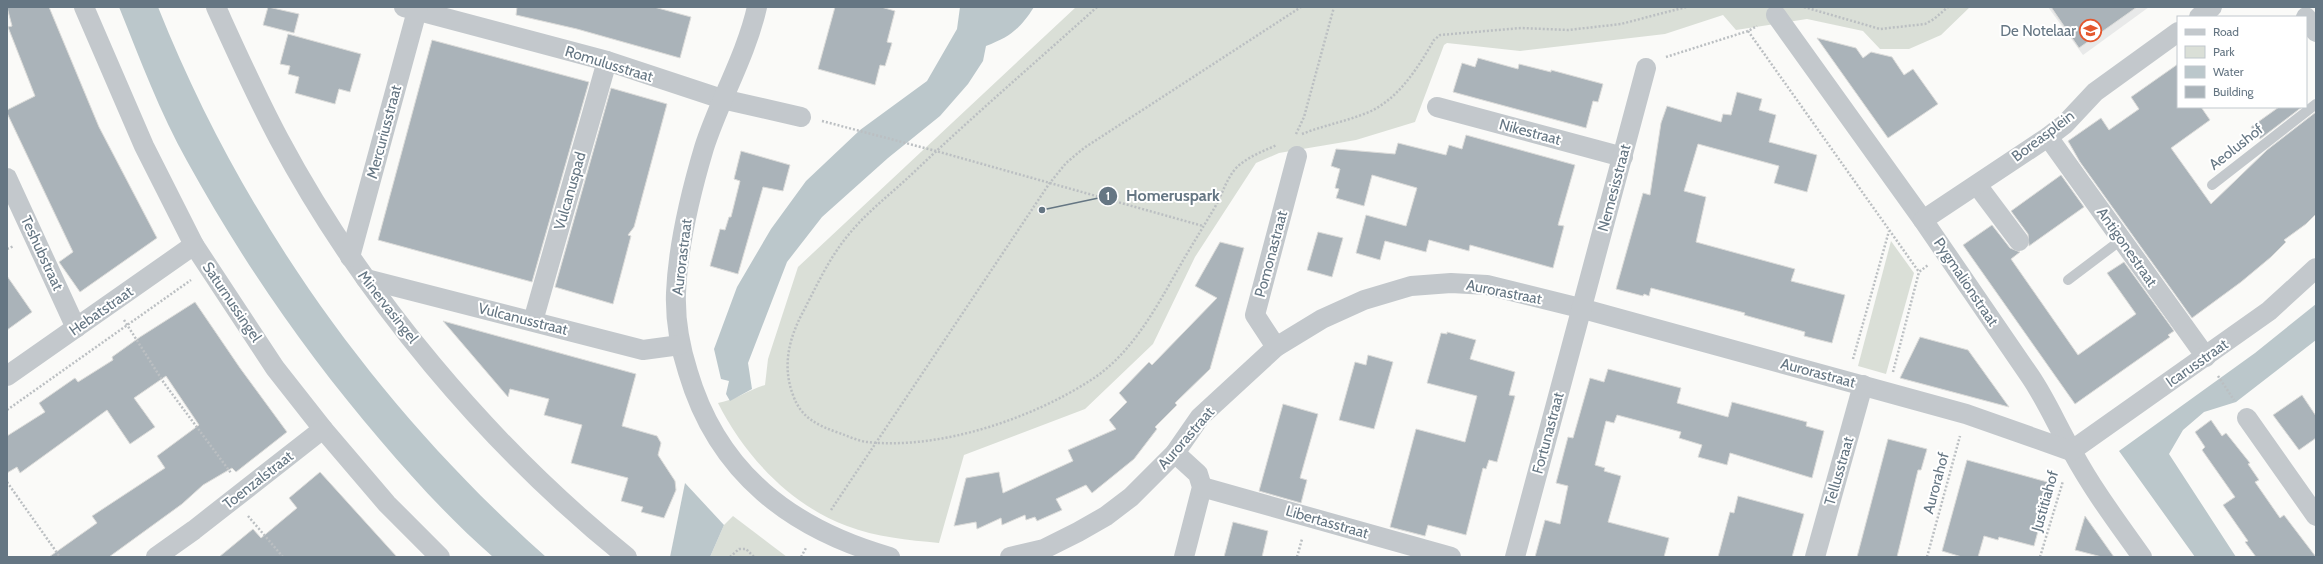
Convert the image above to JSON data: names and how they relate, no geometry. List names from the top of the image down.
{
  "streets": {
    "street": [
      "Romulusstraat",
      "Mercuriusstraat",
      "Nikestraat",
      "Boreasplein",
      "Nemesisstraat",
      "Vulcanuspad",
      "Antigonestraat",
      "Teshubstraat",
      "Pomonastraat",
      "Aurorastraat",
      "Pygmalionstraat",
      "Saturnussingel",
      "Minervasingel",
      "Hebatstraat",
      "Vulcanusstraat",
      "Icarusstraat",
      "Fortunastraat",
      "Tellusstraat",
      "Toenzalstraat",
      "Libertasstraat"
    ],
    "lane": ["Aeolushof"],
    "path": ["Aurorahof", "Justitiahof"]
  },
  "crossings": [
    ["Romulusstraat", "Mercuriusstraat"],
    ["Romulusstraat", "Vulcanuspad"],
    ["Romulusstraat", "Aurorastraat"],
    ["Mercuriusstraat", "Minervasingel"],
    ["Nikestraat", "Nemesisstraat"],
    ["Boreasplein", "Antigonestraat"],
    ["Boreasplein", "Pygmalionstraat"],
    ["Nemesisstraat", "Aurorastraat"],
    ["Nemesisstraat", "Fortunastraat"],
    ["Vulcanuspad", "Vulcanusstraat"],
    ["Antigonestraat", "Icarusstraat"],
    ["Teshubstraat", "Hebatstraat"],
    ["Pomonastraat", "Aurorastraat"],
    ["Aurorastraat", "Pygmalionstraat"],
    ["Aurorastraat", "Vulcanusstraat"],
    ["Aurorastraat", "Icarusstraat"],
    ["Aurorastraat", "Fortunastraat"],
    ["Aurorastraat", "Tellusstraat"],
    ["Aurorastraat", "Aurorahof"],
    ["Aurorastraat", "Justitiahof"],
    ["Pygmalionstraat", "Icarusstraat"],
    ["Pygmalionstraat", "Justitiahof"],
    ["Saturnussingel", "Hebatstraat"],
    ["Saturnussingel", "Toenzalstraat"],
    ["Minervasingel", "Vulcanusstraat"],
    ["Icarusstraat", "Justitiahof"]
  ],
  "places": {
    "school or university": ["De Notelaar"],
    "other": ["Homeruspark"]
  },
  "legend": [
    "Road",
    "Park",
    "Water",
    "Building"
  ]
}
